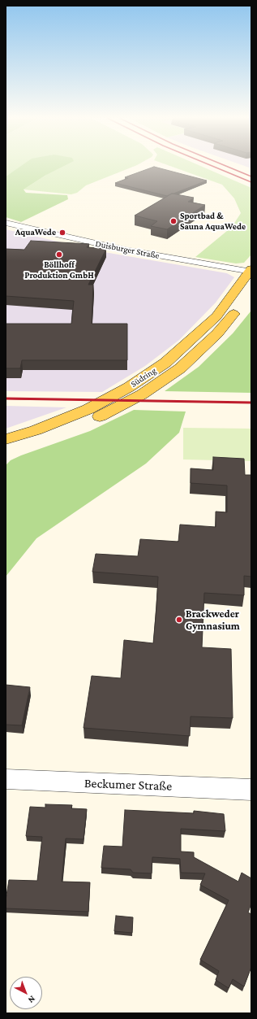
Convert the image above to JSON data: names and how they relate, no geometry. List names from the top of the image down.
{
  "streets": {
    "main road": ["Südring"],
    "street": ["Duisburger Straße", "Beckumer Straße"]
  },
  "crossings": [
    ["Duisburger Straße", "Südring"]
  ],
  "places": [
    "Sportbad & Sauna AquaWede",
    "AquaWede",
    "Böllhoff Produktion GmbH",
    "Brackweder Gymnasium"
  ],
  "north": "bottom right"
}
